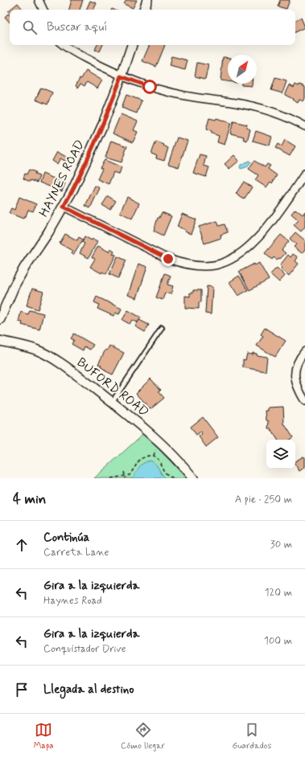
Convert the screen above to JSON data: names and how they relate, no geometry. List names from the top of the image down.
{
  "streets": {
    "street": ["HAYNES ROAD", "BUFORD ROAD"]
  },
  "north": "top right",
  "page": {
    "search": "Buscar aquí",
    "heading": ["4 min", "A pie · 250 m"],
    "list": [
      ["Continúa", "Carreta Lane", "30 m"],
      ["Gira a la izquierda", "Haynes Road", "120 m"],
      ["Gira a la izquierda", "Conquistador Drive", "100 m"],
      "Llegada al destino"
    ],
    "nav": ["Mapa", "Cómo llegar", "Guardados"]
  }
}
